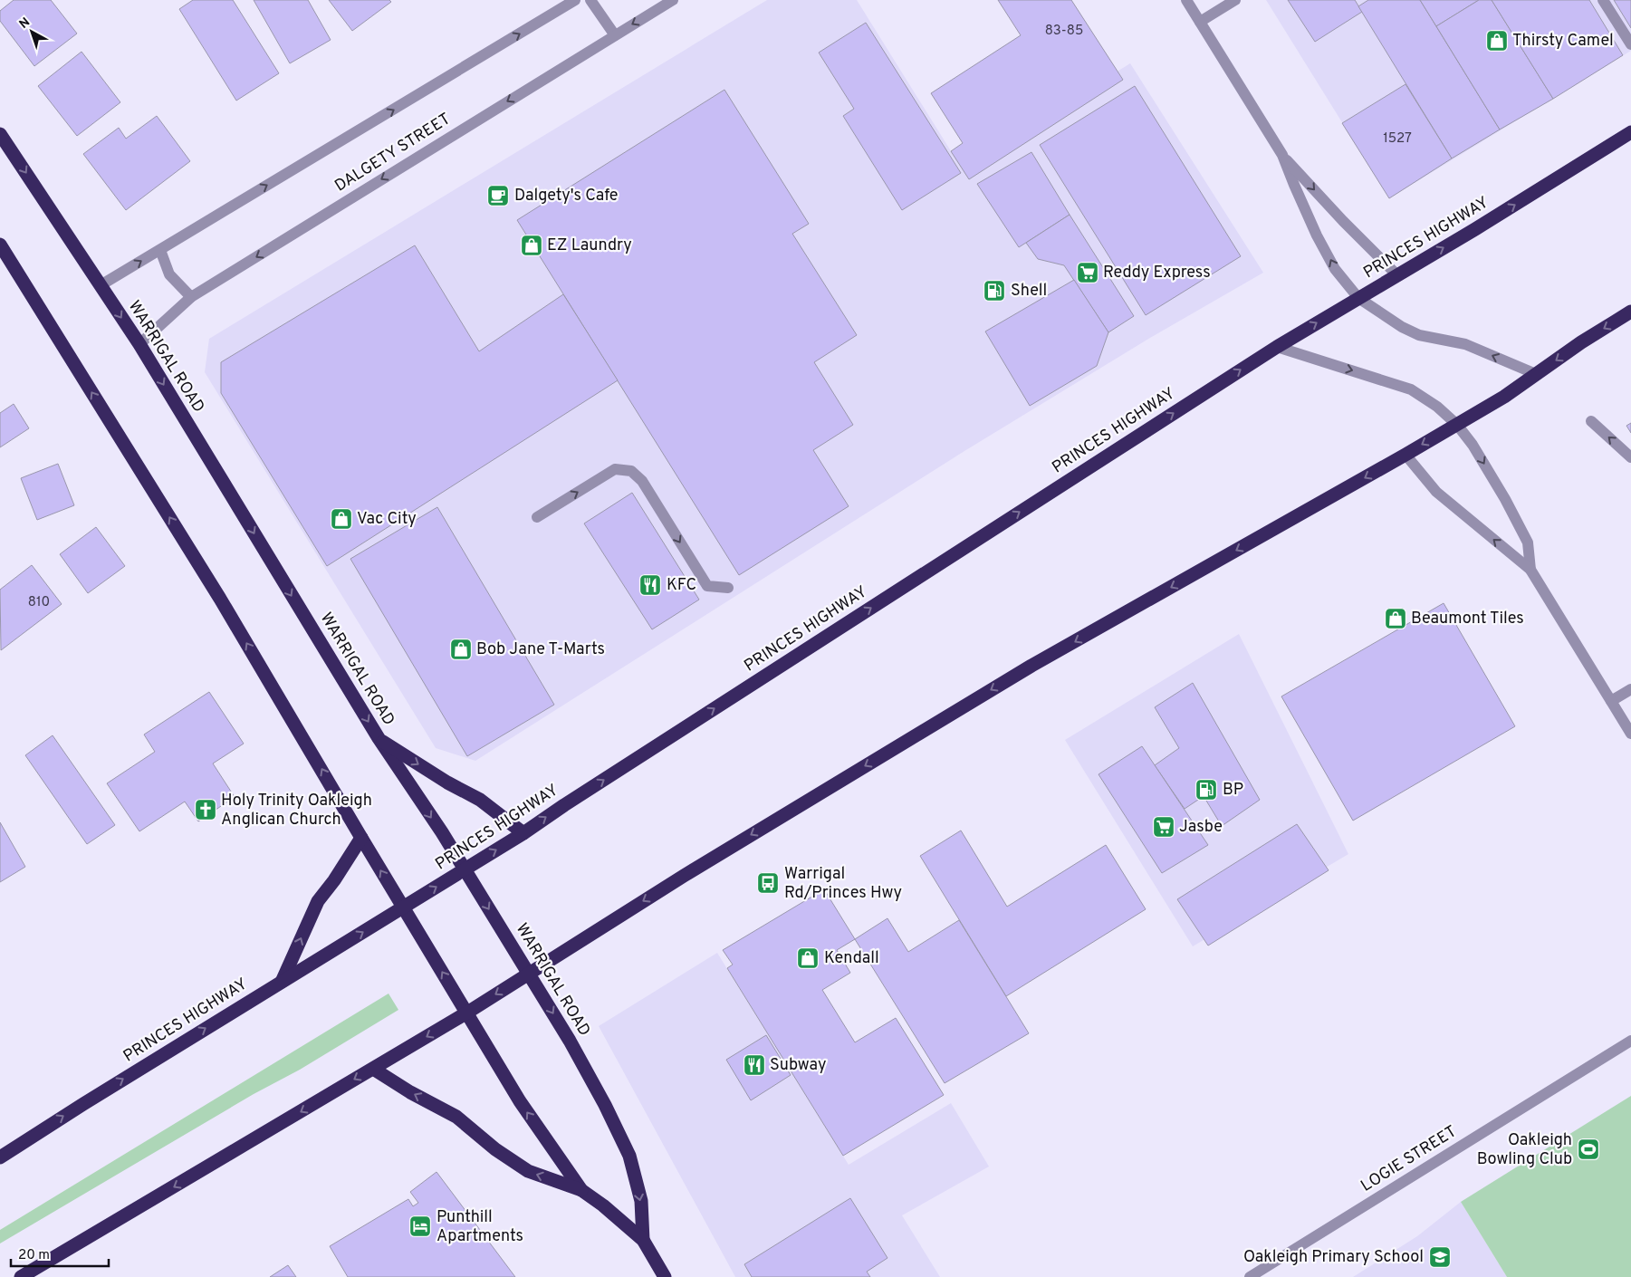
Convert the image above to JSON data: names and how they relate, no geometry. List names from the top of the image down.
{
  "streets": {
    "highway": ["PRINCES HIGHWAY", "WARRIGAL ROAD"],
    "street": ["DALGETY STREET", "LOGIE STREET"]
  },
  "crossings": [
    ["DALGETY STREET", "WARRIGAL ROAD"],
    ["PRINCES HIGHWAY", "WARRIGAL ROAD"]
  ],
  "one_way": ["PRINCES HIGHWAY"],
  "places": {
    "shop": [
      "Thirsty Camel",
      "EZ Laundry",
      "Vac City",
      "Beaumont Tiles",
      "Bob Jane T-Marts",
      "Kendall"
    ],
    "cafe": ["Dalgety's Cafe"],
    "supermarket": ["Reddy Express", "Jasbe"],
    "fuel station": ["Shell", "BP"],
    "restaurant": ["KFC", "Subway"],
    "church": ["Holy Trinity Oakleigh Anglican Church"],
    "bus stop": ["Warrigal Rd/Princes Hwy"],
    "sports": ["Oakleigh Bowling Club"],
    "hotel": ["Punthill Apartments"],
    "school or university": ["Oakleigh Primary School"]
  },
  "house_numbers": ["83-85", "1527", "810"],
  "scale_bar": "20 m",
  "north": "top left"
}
